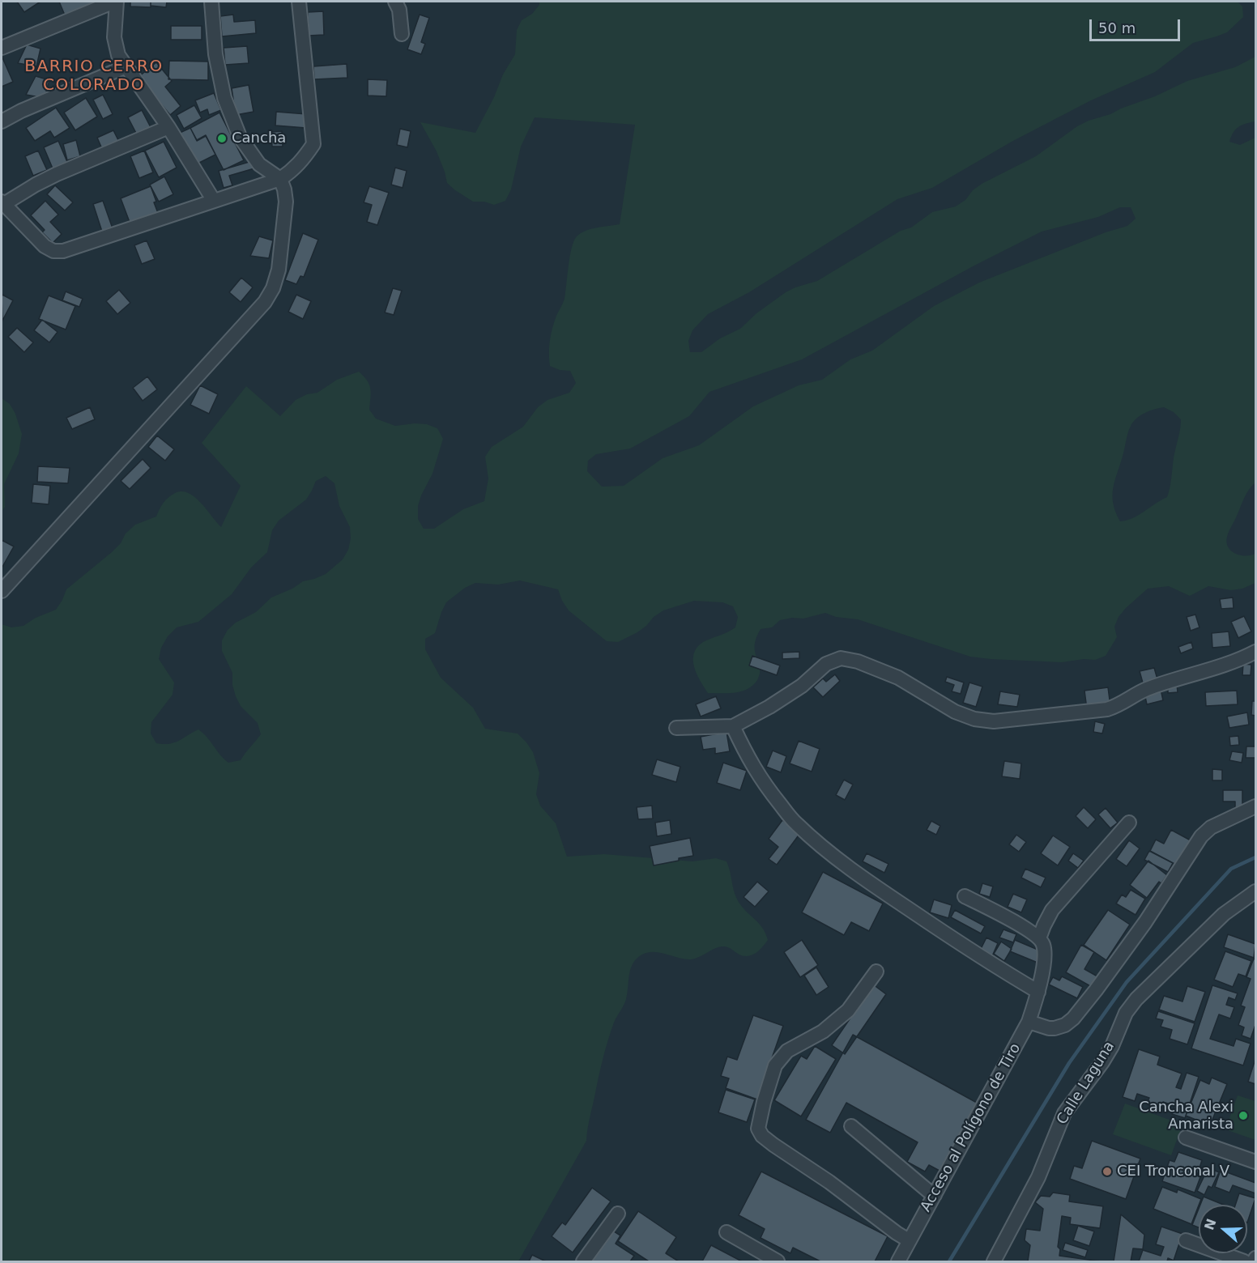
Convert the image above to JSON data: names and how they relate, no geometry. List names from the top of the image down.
{
  "streets": {
    "street": ["Calle Laguna", "Acceso al Polígono de Tiro"]
  },
  "districts": ["BARRIO CERRO COLORADO"],
  "places": ["Cancha", "Cancha Alexi Amarista", "CEI Tronconal V"],
  "scale_bar": "50 m",
  "north": "left"
}
